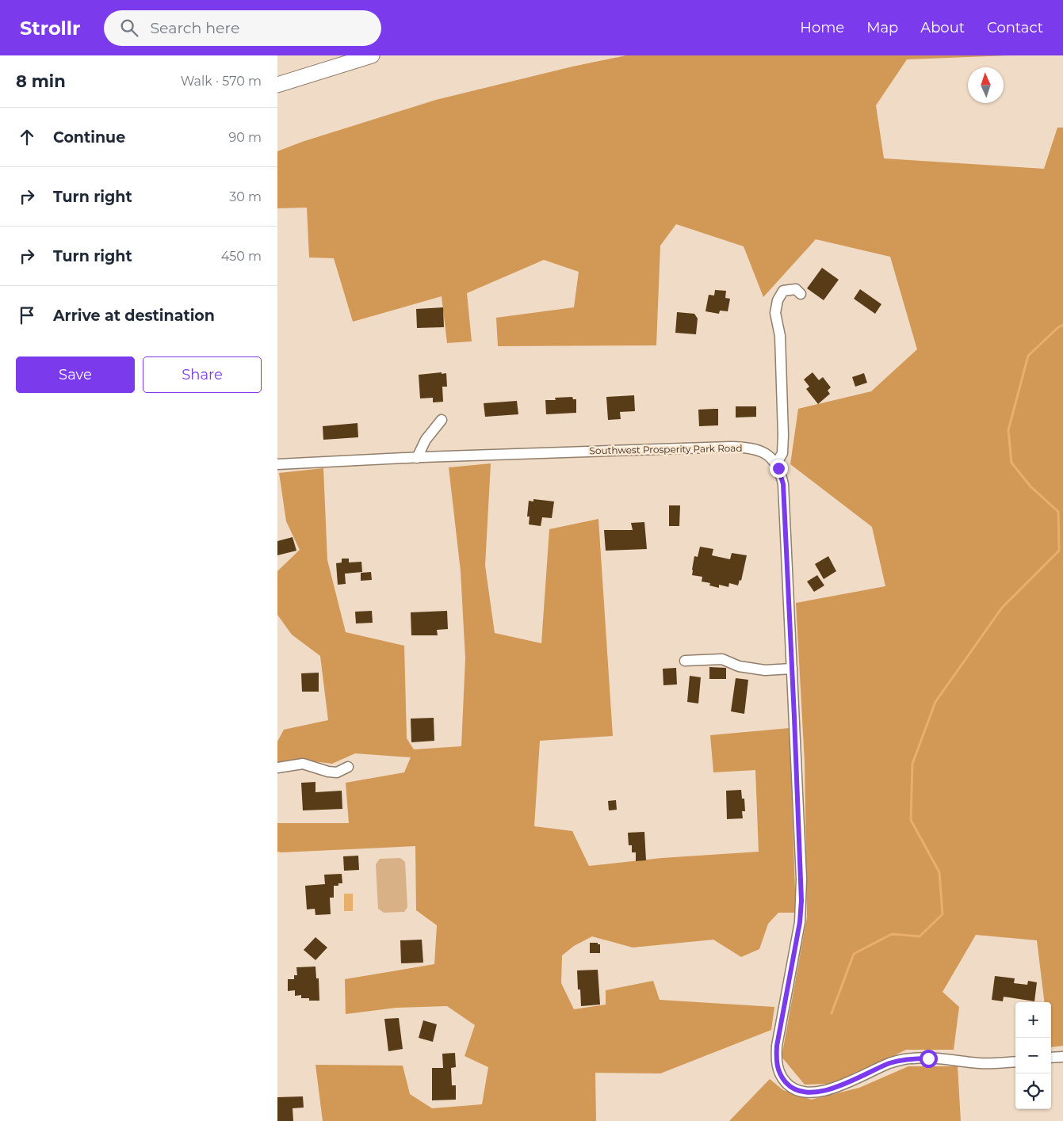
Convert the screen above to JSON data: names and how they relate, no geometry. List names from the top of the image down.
{
  "streets": {
    "street": ["Southwest Prosperity Park Road"]
  },
  "north": "top",
  "page": {
    "header": "Strollr",
    "search": "Search here",
    "nav": [
      "Home",
      "Map",
      "About",
      "Contact"
    ],
    "heading": ["8 min", "Walk · 570 m"],
    "list": [
      ["Continue", "90 m"],
      ["Turn right", "30 m"],
      ["Turn right", "450 m"],
      "Arrive at destination"
    ],
    "buttons": ["Save", "Share"],
    "map_buttons": ["+", "−"]
  }
}
